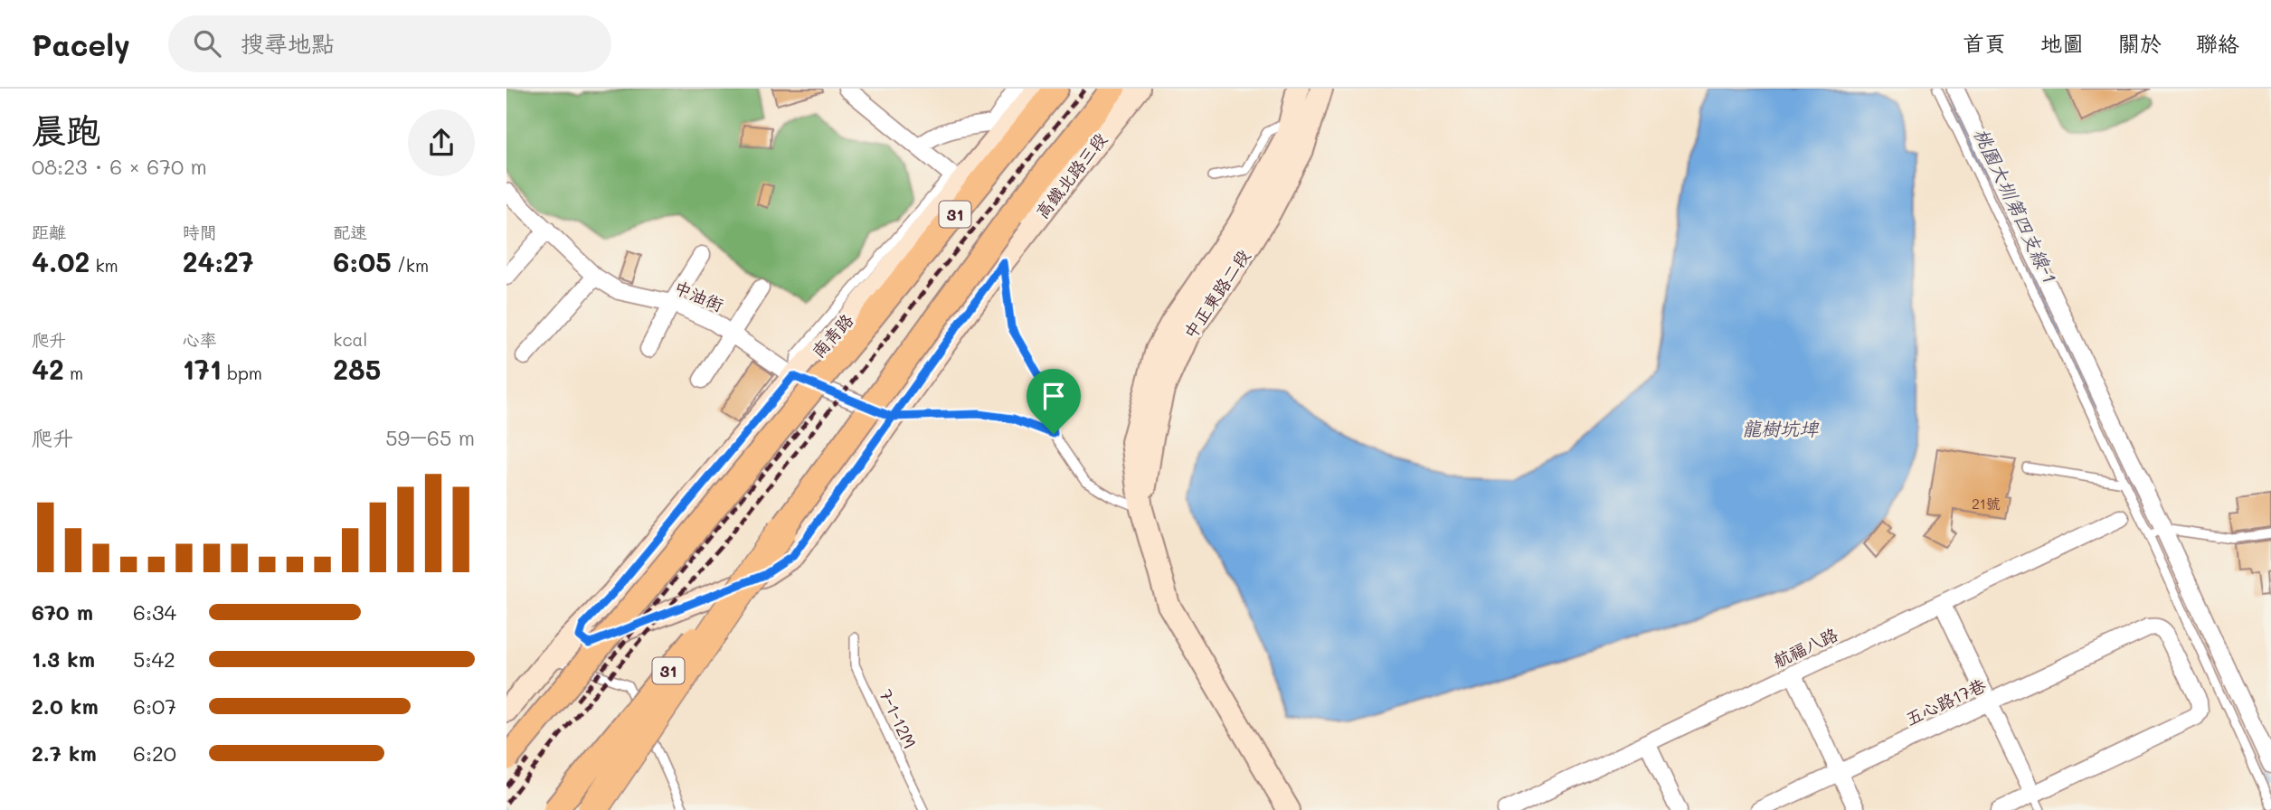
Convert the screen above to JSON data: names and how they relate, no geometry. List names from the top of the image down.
{
  "streets": {
    "main road": [
      "高鐵北路三段",
      "31",
      "中正東路二段",
      "南青路"
    ],
    "street": ["中油街", "航福八路", "五心路17巷"],
    "lane": ["7-1-12M"]
  },
  "crossings": [
    ["高鐵北路三段", "31"],
    ["高鐵北路三段", "南青路"],
    ["中油街", "南青路"]
  ],
  "water": ["桃園大圳第四支線-1", "龍樹坑埤"],
  "house_numbers": ["21號"],
  "page": {
    "header": "Pacely",
    "search": "搜尋地點",
    "nav": [
      "首頁",
      "地圖",
      "關於",
      "聯絡"
    ],
    "heading": ["晨跑", "08:23 · 6 × 670 m"],
    "stats": [
      ["距離", "4.02 km"],
      ["時間", "24:27"],
      ["配速", "6:05 /km"],
      ["爬升", "42 m"],
      ["心率", "171 bpm"],
      ["kcal", "285"]
    ],
    "chart": ["爬升", "59–65 m"],
    "list": [
      {
        "name": "670 m",
        "note": "6:34"
      },
      {
        "name": "1.3 km",
        "note": "5:42"
      },
      {
        "name": "2.0 km",
        "note": "6:07"
      },
      {
        "name": "2.7 km",
        "note": "6:20"
      }
    ]
  }
}
